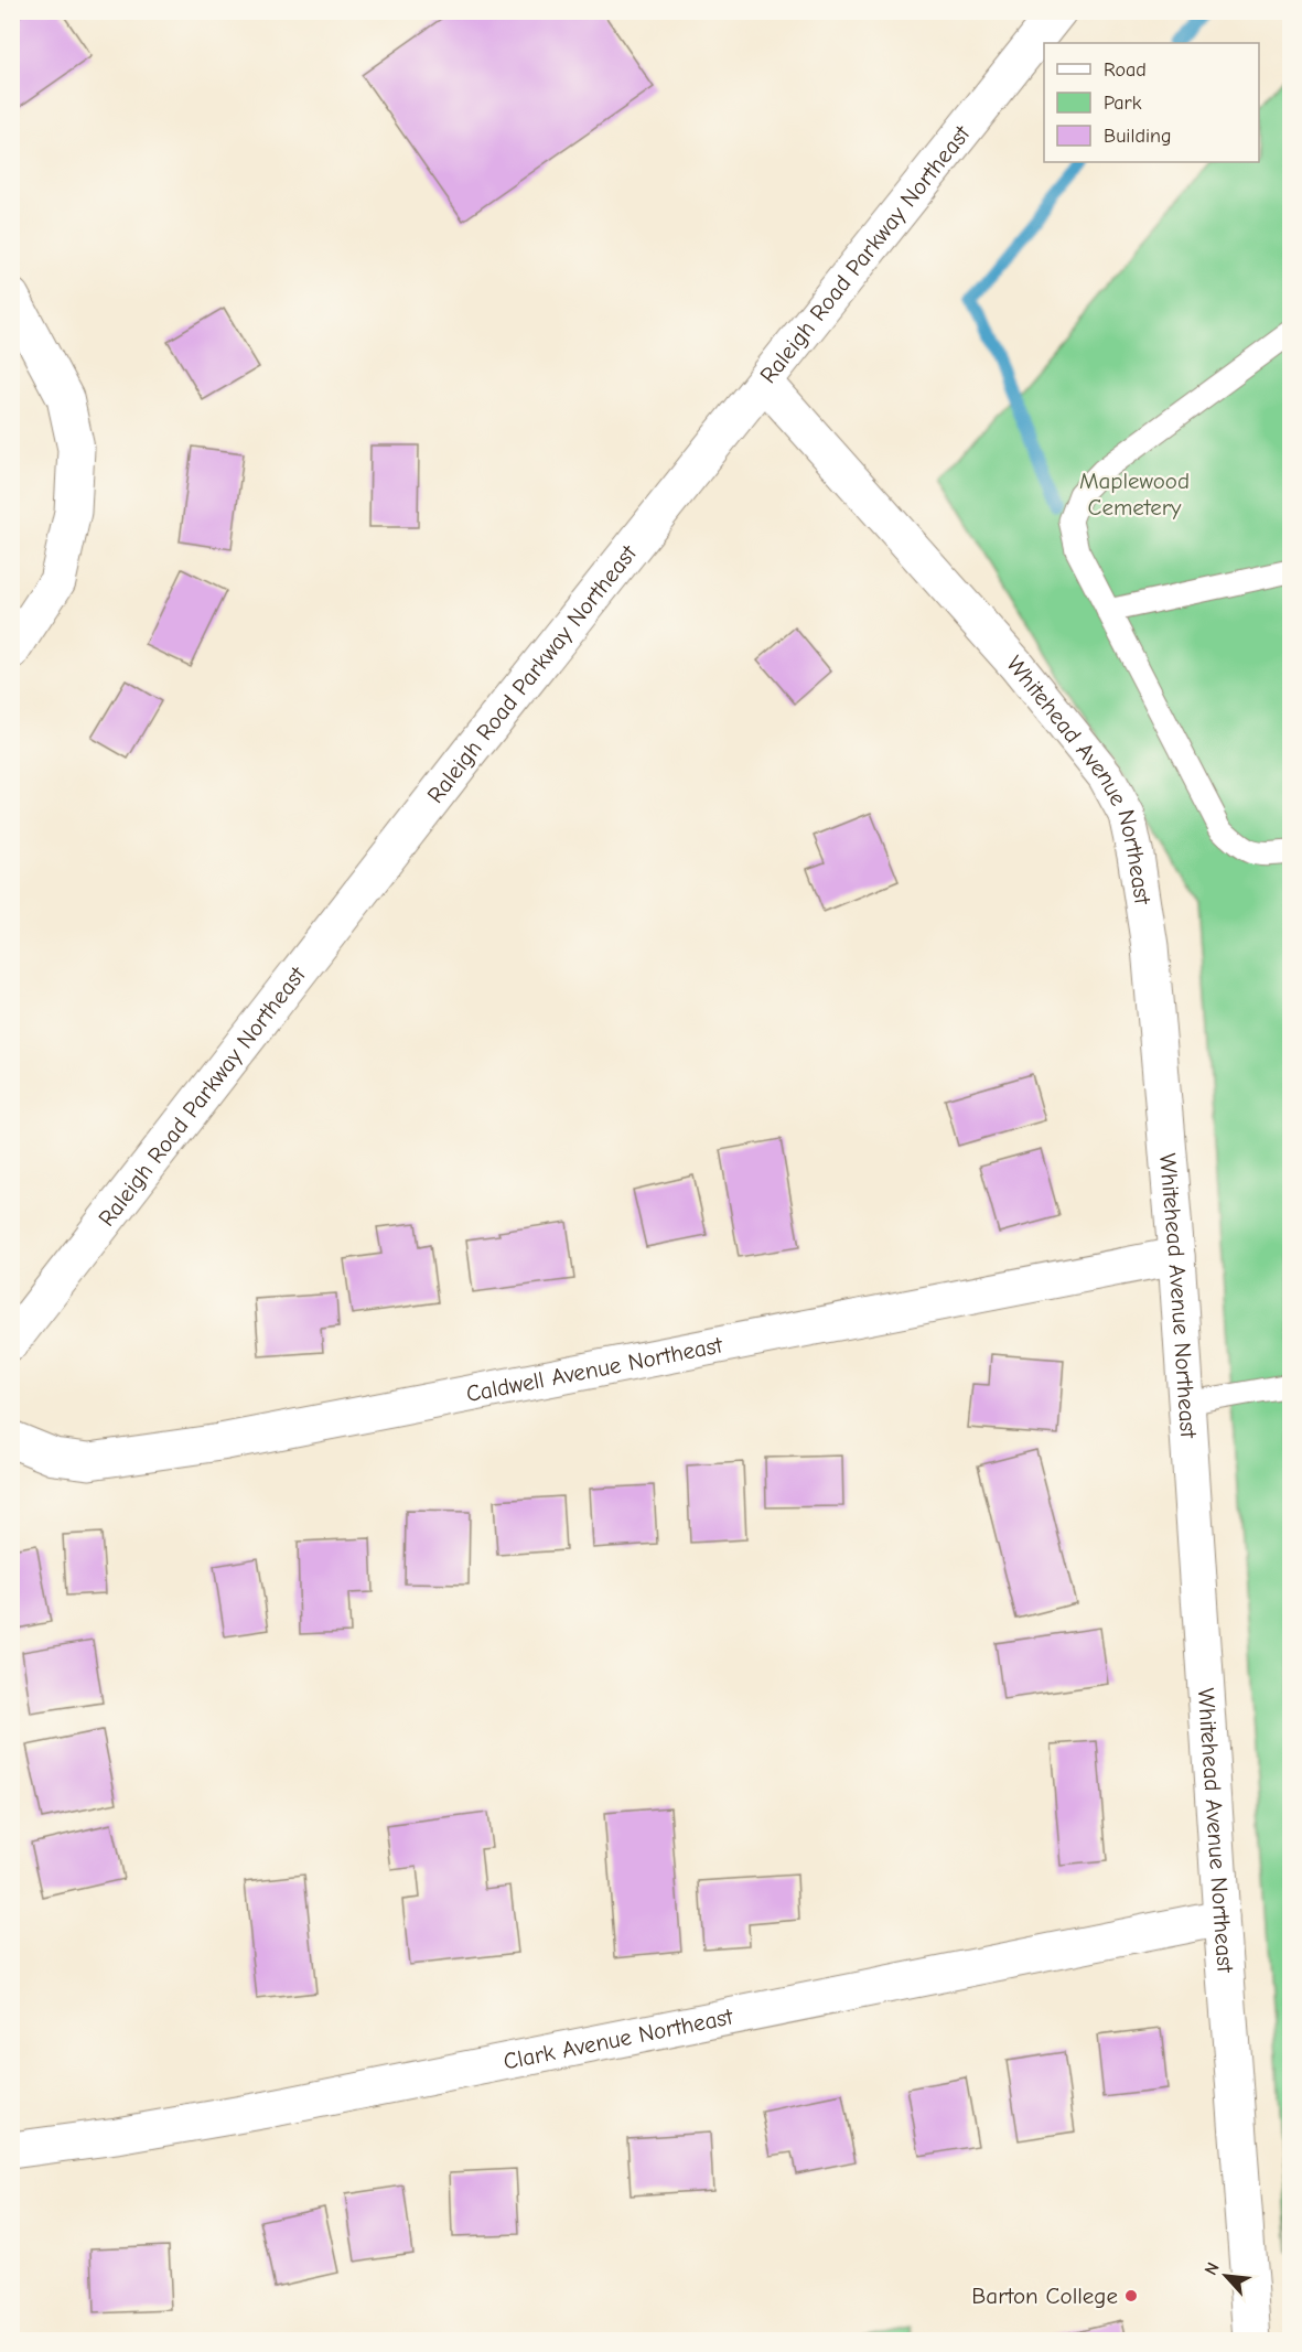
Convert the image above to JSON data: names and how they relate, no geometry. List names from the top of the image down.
{
  "streets": {
    "street": [
      "Raleigh Road Parkway Northeast",
      "Whitehead Avenue Northeast",
      "Caldwell Avenue Northeast",
      "Clark Avenue Northeast"
    ]
  },
  "crossings": [
    ["Raleigh Road Parkway Northeast", "Whitehead Avenue Northeast"],
    ["Whitehead Avenue Northeast", "Caldwell Avenue Northeast"],
    ["Whitehead Avenue Northeast", "Clark Avenue Northeast"]
  ],
  "parks": ["Maplewood Cemetery"],
  "places": ["Barton College"],
  "legend": ["Road", "Park", "Building"],
  "north": "top left"
}
